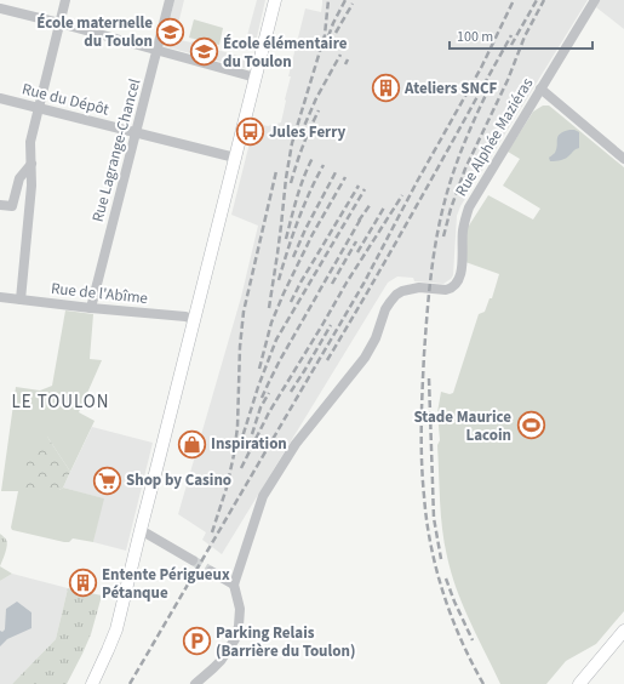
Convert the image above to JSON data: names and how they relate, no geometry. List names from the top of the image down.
{
  "streets": {
    "street": [
      "Rue du Dépôt",
      "Rue Alphée Maziéras",
      "Rue Lagrange-Chancel",
      "Rue de l'Abîme"
    ]
  },
  "crossings": [
    ["Rue du Dépôt", "Rue Lagrange-Chancel"],
    ["Rue Lagrange-Chancel", "Rue de l'Abîme"]
  ],
  "districts": ["LE TOULON"],
  "places": {
    "school or university": ["École maternelle du Toulon", "École élémentaire du Toulon"],
    "building": ["Ateliers SNCF", "Entente Périgueux Pétanque"],
    "bus stop": ["Jules Ferry"],
    "sports": ["Stade Maurice Lacoin"],
    "shop": ["Inspiration"],
    "supermarket": ["Shop by Casino"],
    "parking": ["Parking Relais (Barrière du Toulon)"]
  },
  "scale_bar": "100 m"
}
